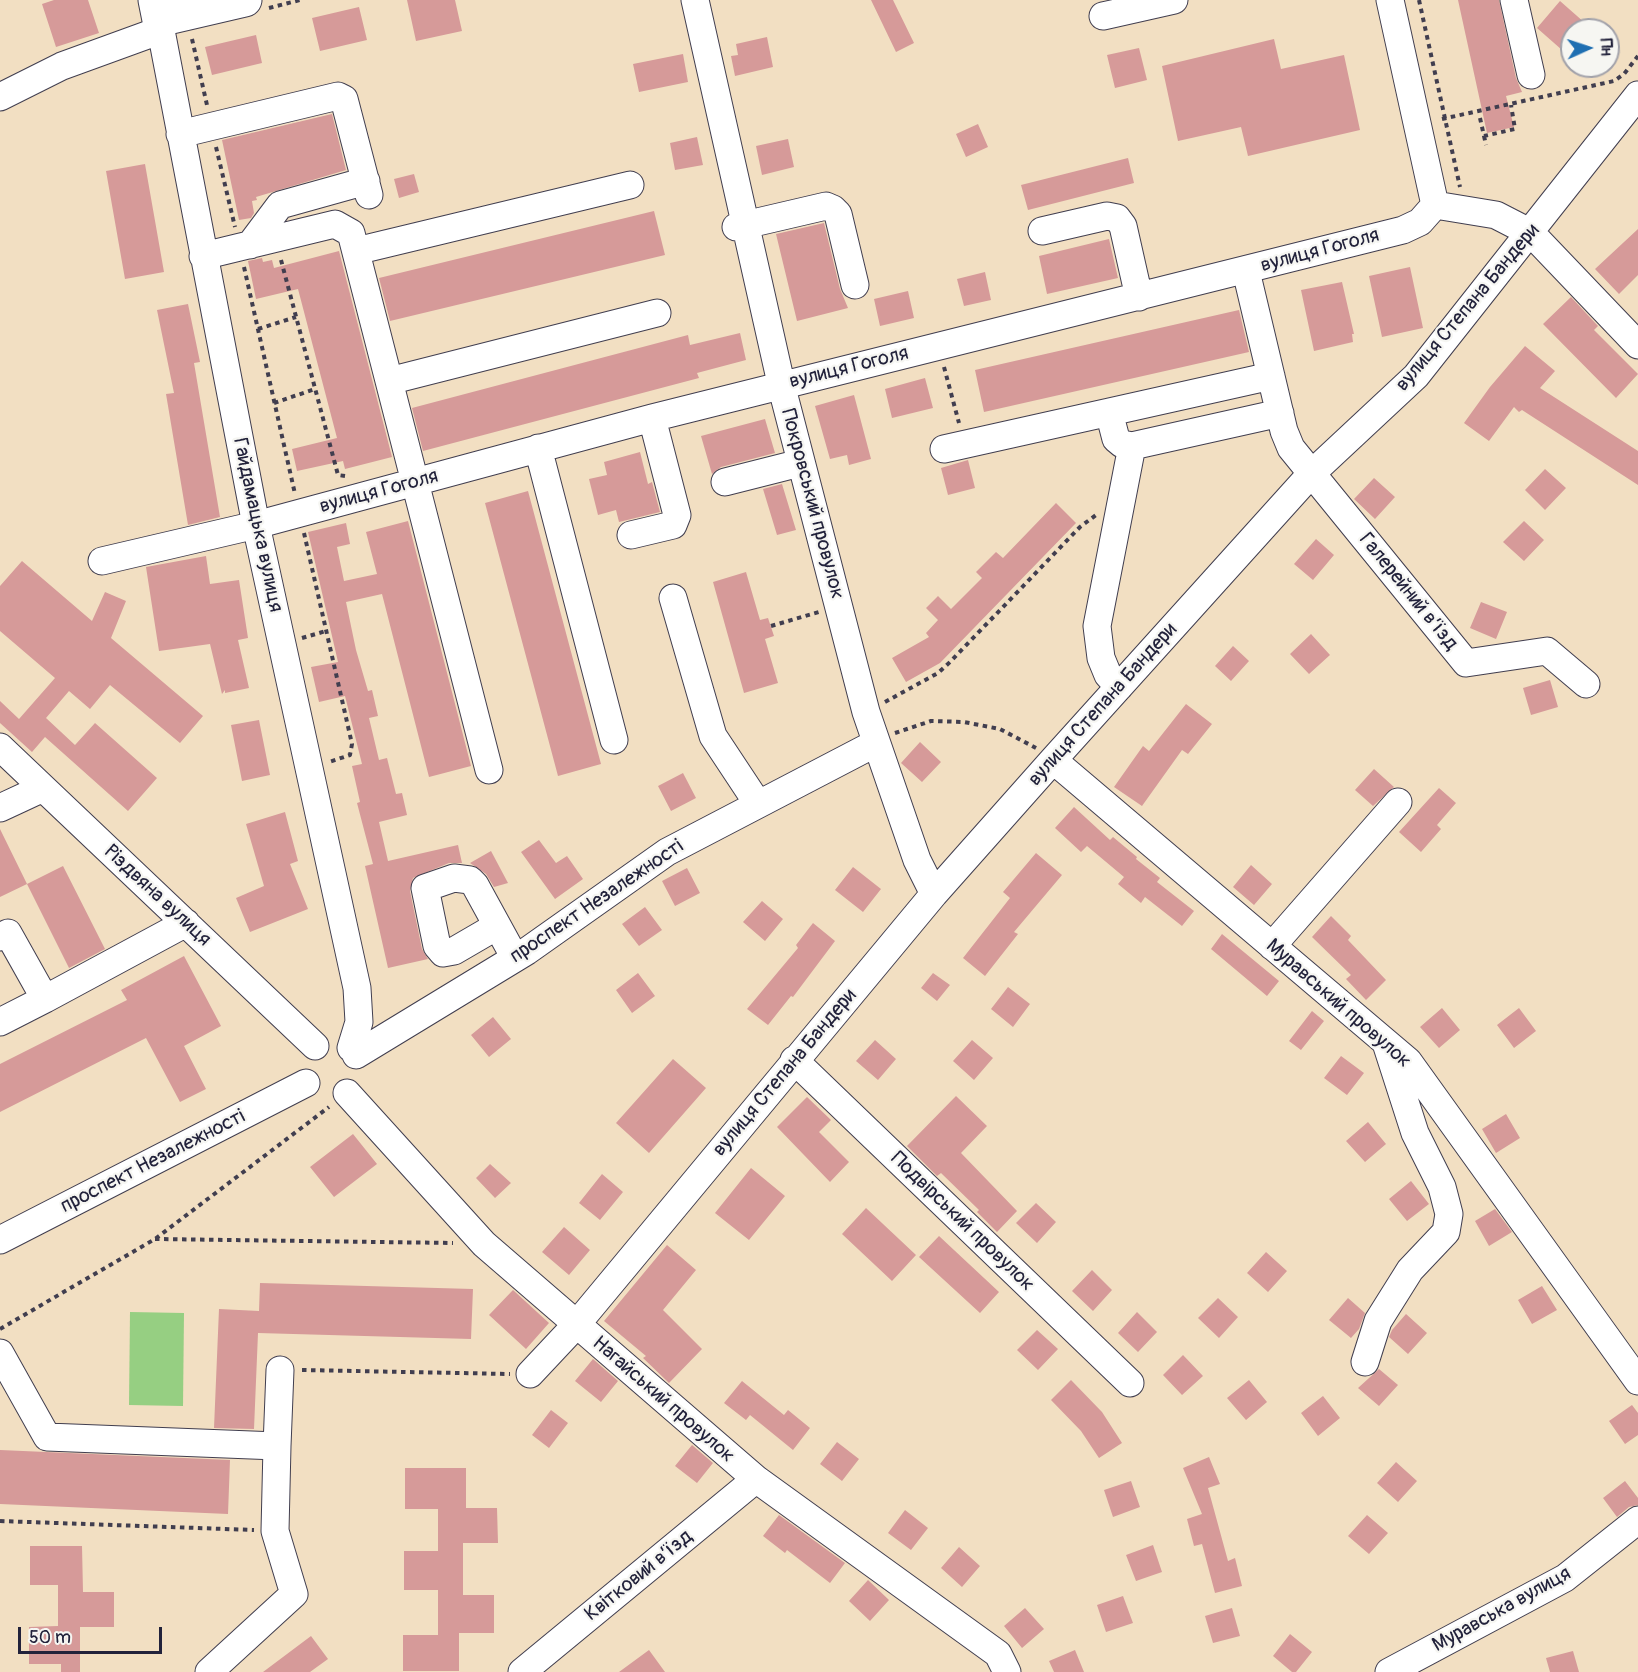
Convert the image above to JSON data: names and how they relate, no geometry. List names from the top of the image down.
{
  "streets": {
    "street": [
      "вулиця Гоголя",
      "вулиця Степана Бандери",
      "Покровський провулок",
      "Гайдамацька вулиця",
      "Галерейний в’їзд",
      "Різдвяна вулиця",
      "проспект Незалежності",
      "Муравський провулок",
      "Подвірський провулок",
      "Нагайський провулок",
      "Квітковий в’їзд",
      "Муравська вулиця"
    ]
  },
  "crossings": [
    ["вулиця Гоголя", "Покровський провулок"],
    ["вулиця Гоголя", "Гайдамацька вулиця"],
    ["вулиця Степана Бандери", "Покровський провулок"],
    ["вулиця Степана Бандери", "Галерейний в’їзд"],
    ["вулиця Степана Бандери", "Муравський провулок"],
    ["вулиця Степана Бандери", "Подвірський провулок"],
    ["вулиця Степана Бандери", "Нагайський провулок"],
    ["Покровський провулок", "проспект Незалежності"],
    ["Гайдамацька вулиця", "Різдвяна вулиця"],
    ["Гайдамацька вулиця", "проспект Незалежності"],
    ["Гайдамацька вулиця", "Нагайський провулок"],
    ["Різдвяна вулиця", "проспект Незалежності"],
    ["Різдвяна вулиця", "Нагайський провулок"],
    ["проспект Незалежності", "Нагайський провулок"],
    ["Нагайський провулок", "Квітковий в’їзд"]
  ],
  "scale_bar": "50 m",
  "north": "right"
}
